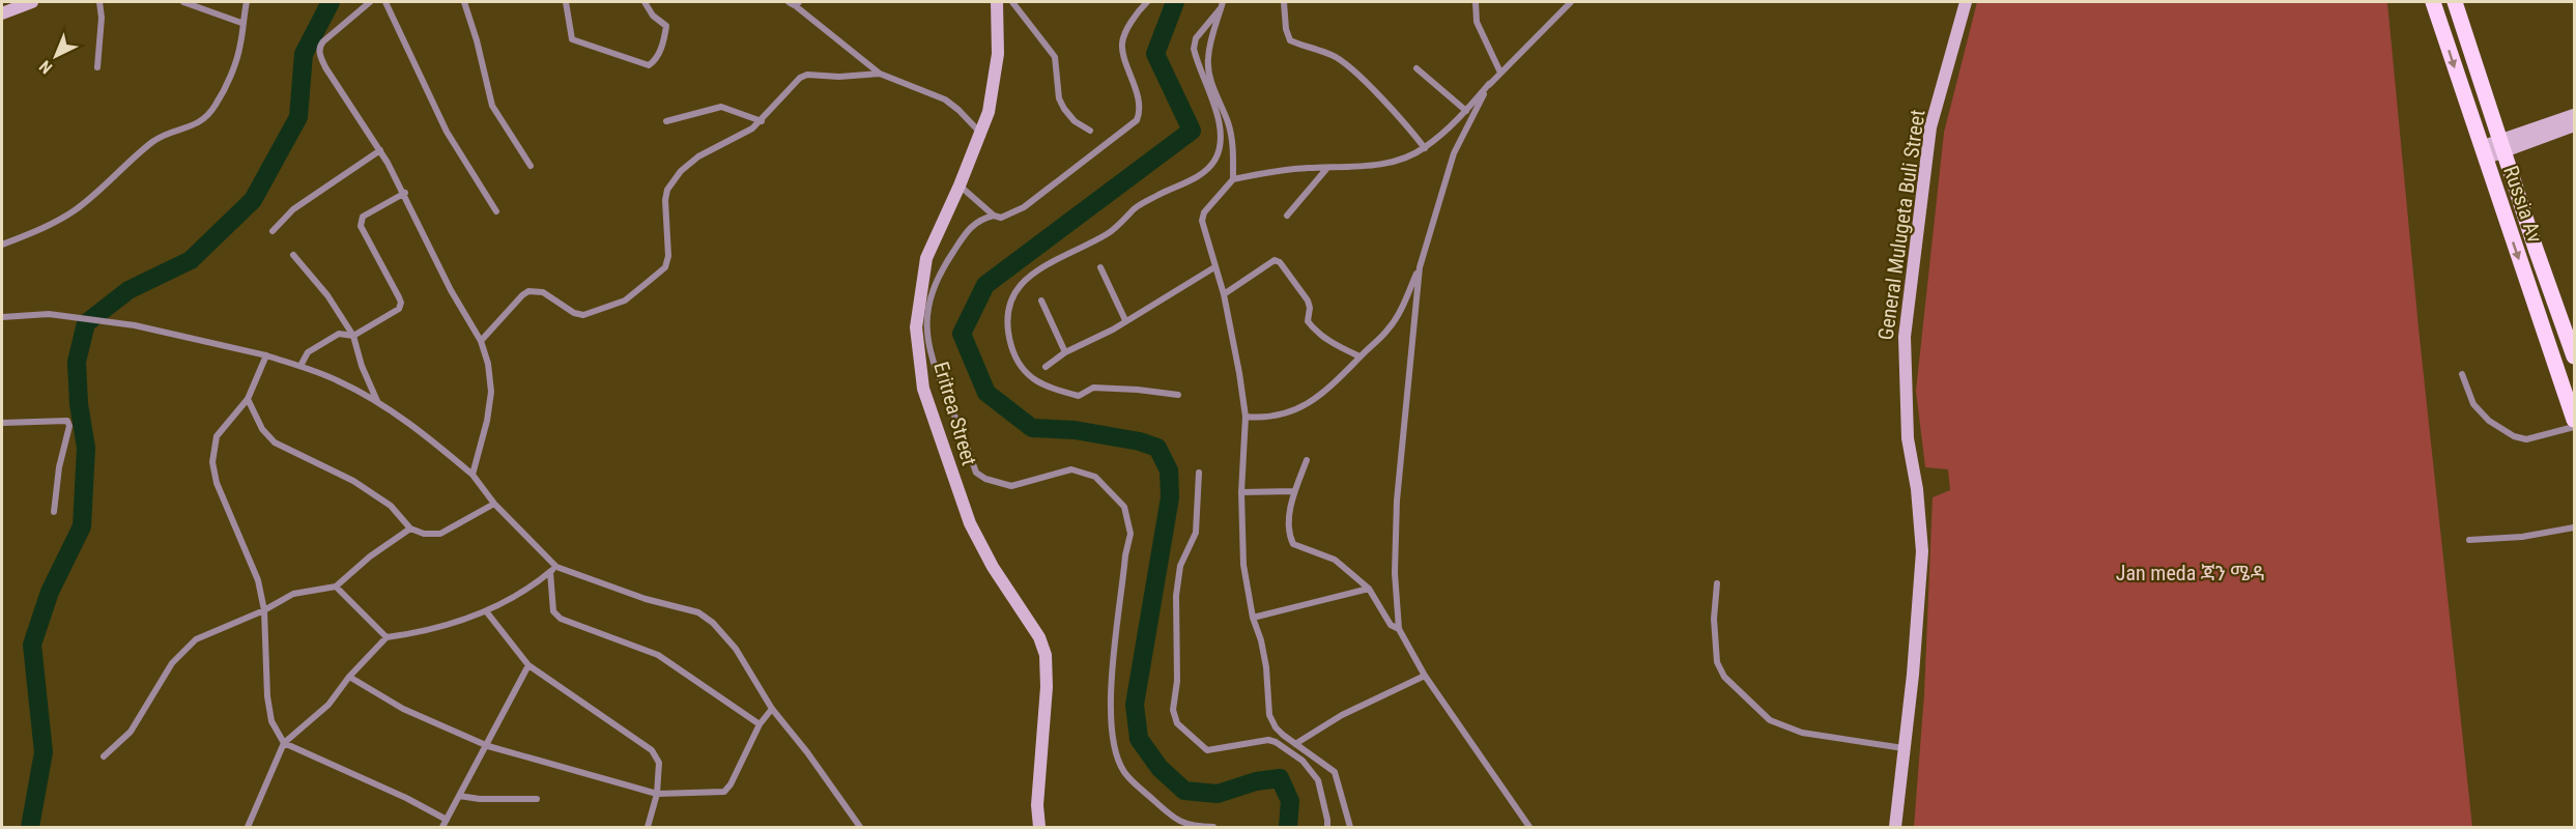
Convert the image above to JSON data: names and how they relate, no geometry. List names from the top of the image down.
{
  "streets": {
    "main road": ["Russia Av", "General Mulugeta Buli Street", "Eritrea Street"]
  },
  "parks": ["Jan meda ጃን ሜዳ"],
  "north": "bottom left"
}
